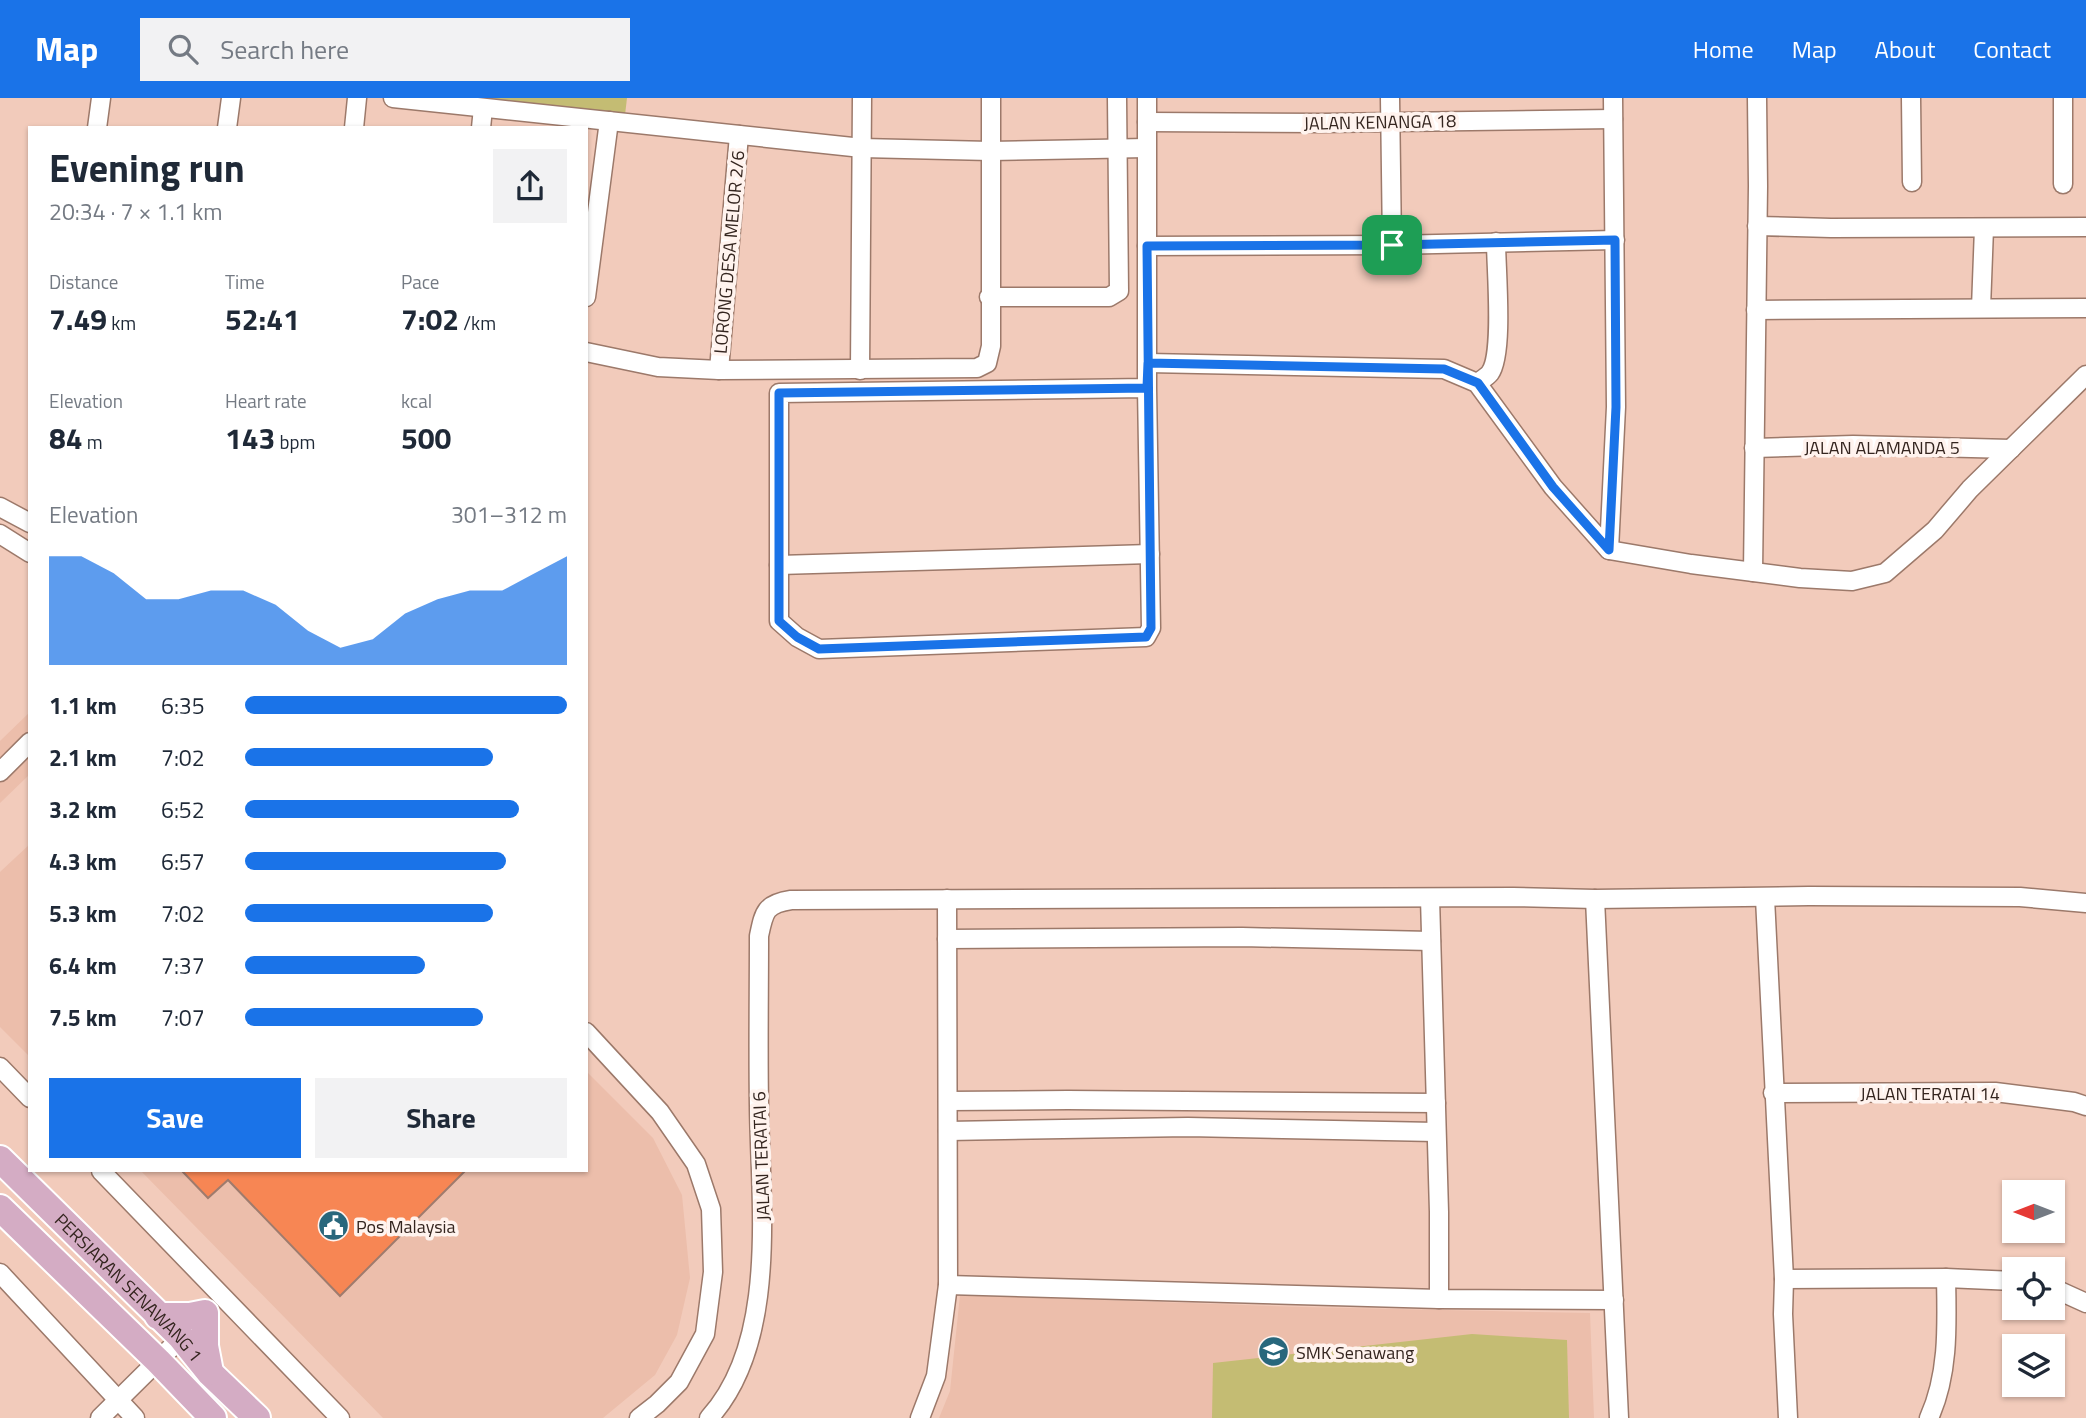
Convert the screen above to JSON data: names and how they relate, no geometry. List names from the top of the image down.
{
  "streets": {
    "main road": ["PERSIARAN SENAWANG 1"],
    "street": [
      "JALAN KENANGA 18",
      "LORONG DESA MELOR 2/6",
      "JALAN ALAMANDA 5",
      "JALAN TERATAI 14",
      "JALAN TERATAI 6"
    ]
  },
  "places": {
    "public building": ["Pos Malaysia"],
    "school or university": ["SMK Senawang"]
  },
  "north": "left",
  "page": {
    "header": "Map",
    "search": "Search here",
    "nav": [
      "Home",
      "Map",
      "About",
      "Contact"
    ],
    "heading": ["Evening run", "20:34 · 7 × 1.1 km"],
    "stats": [
      ["Distance", "7.49 km"],
      ["Time", "52:41"],
      ["Pace", "7:02 /km"],
      ["Elevation", "84 m"],
      ["Heart rate", "143 bpm"],
      ["kcal", "500"]
    ],
    "chart": ["Elevation", "301–312 m"],
    "list": [
      {
        "name": "1.1 km",
        "note": "6:35"
      },
      {
        "name": "2.1 km",
        "note": "7:02"
      },
      {
        "name": "3.2 km",
        "note": "6:52"
      },
      {
        "name": "4.3 km",
        "note": "6:57"
      },
      {
        "name": "5.3 km",
        "note": "7:02"
      },
      {
        "name": "6.4 km",
        "note": "7:37"
      },
      {
        "name": "7.5 km",
        "note": "7:07"
      }
    ],
    "buttons": ["Save", "Share"]
  }
}
